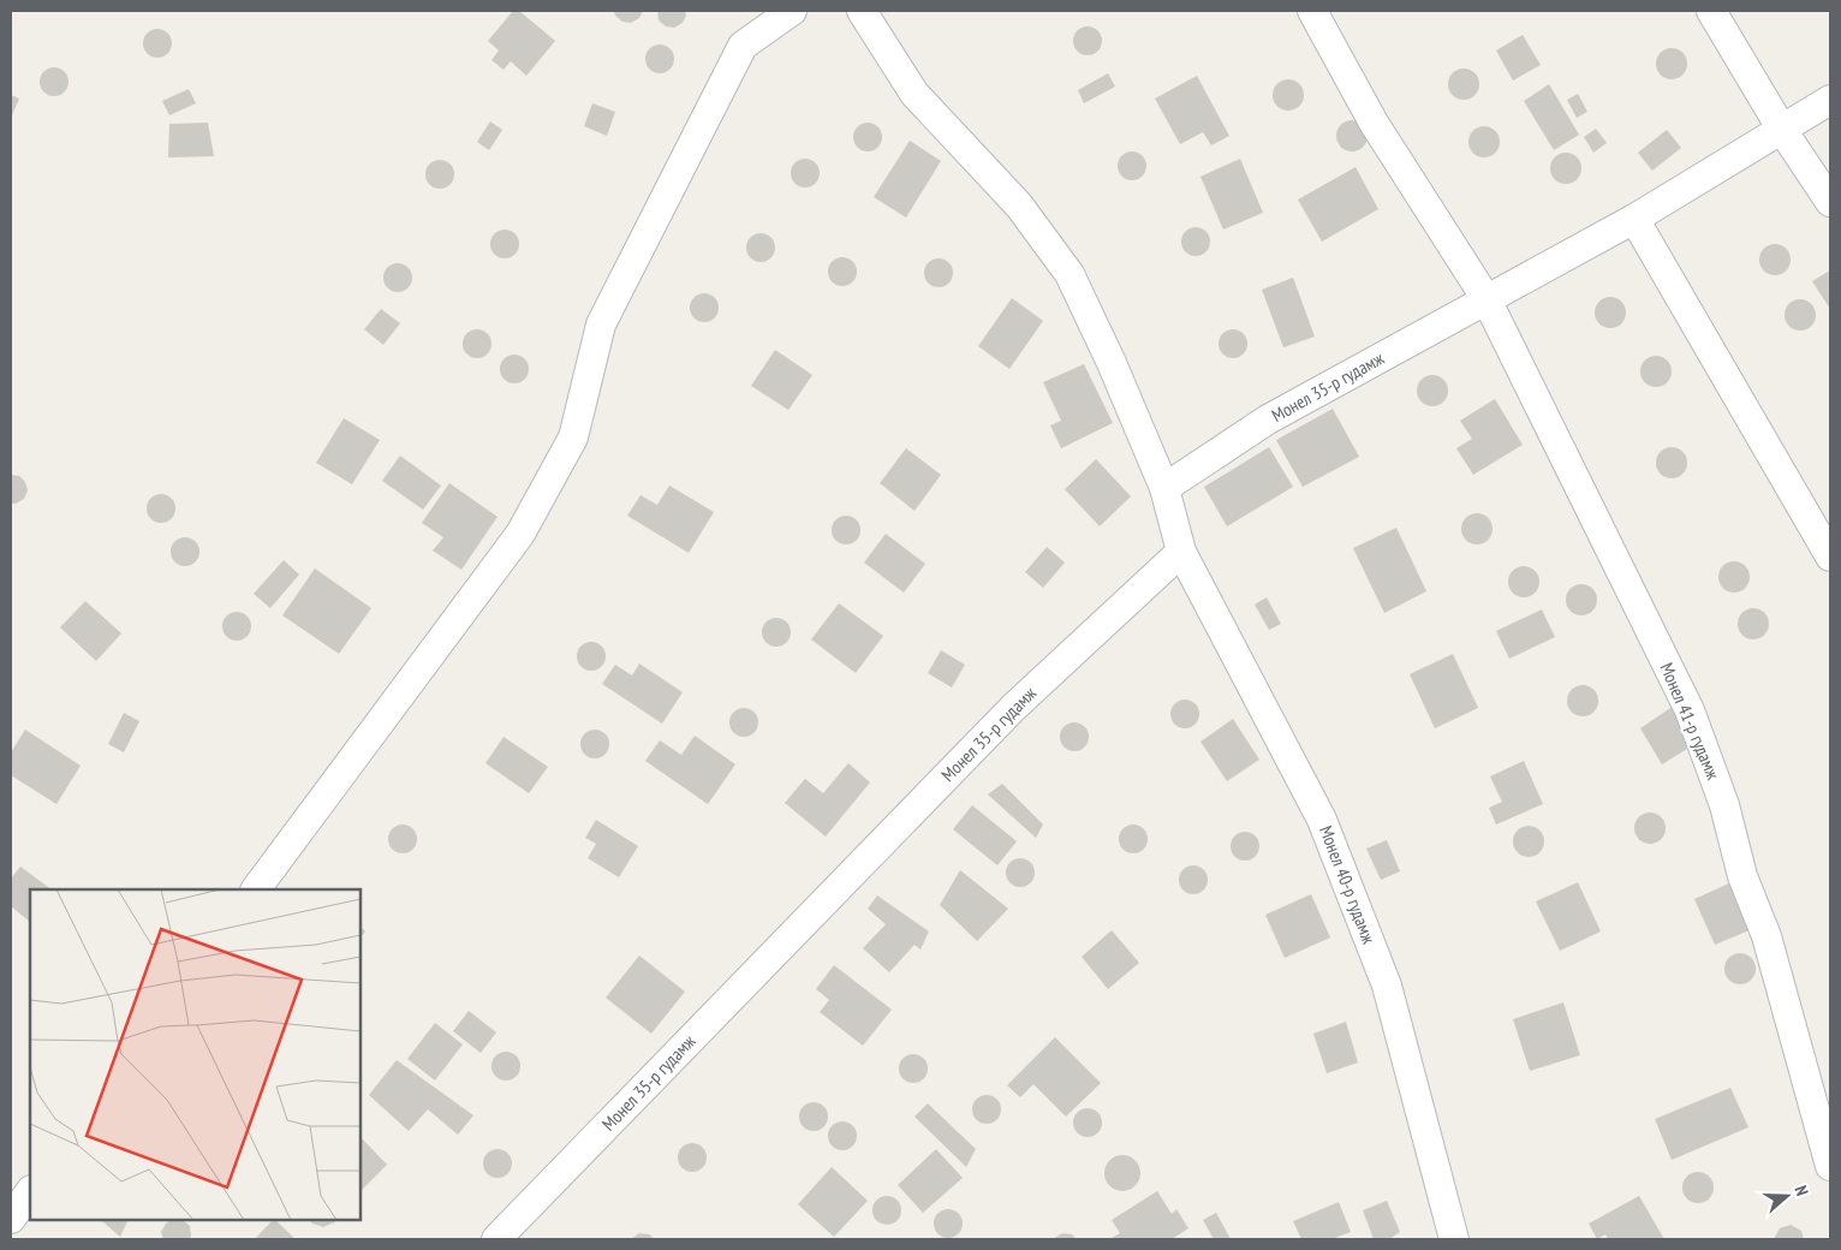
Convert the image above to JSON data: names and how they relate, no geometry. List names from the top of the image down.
{
  "streets": {
    "street": ["Монел 35-р гудамж", "Монел 41-р гудамж", "Монел 40-р гудамж"]
  },
  "crossings": [
    ["Монел 35-р гудамж", "Монел 41-р гудамж"],
    ["Монел 35-р гудамж", "Монел 40-р гудамж"]
  ],
  "north": "right"
}
